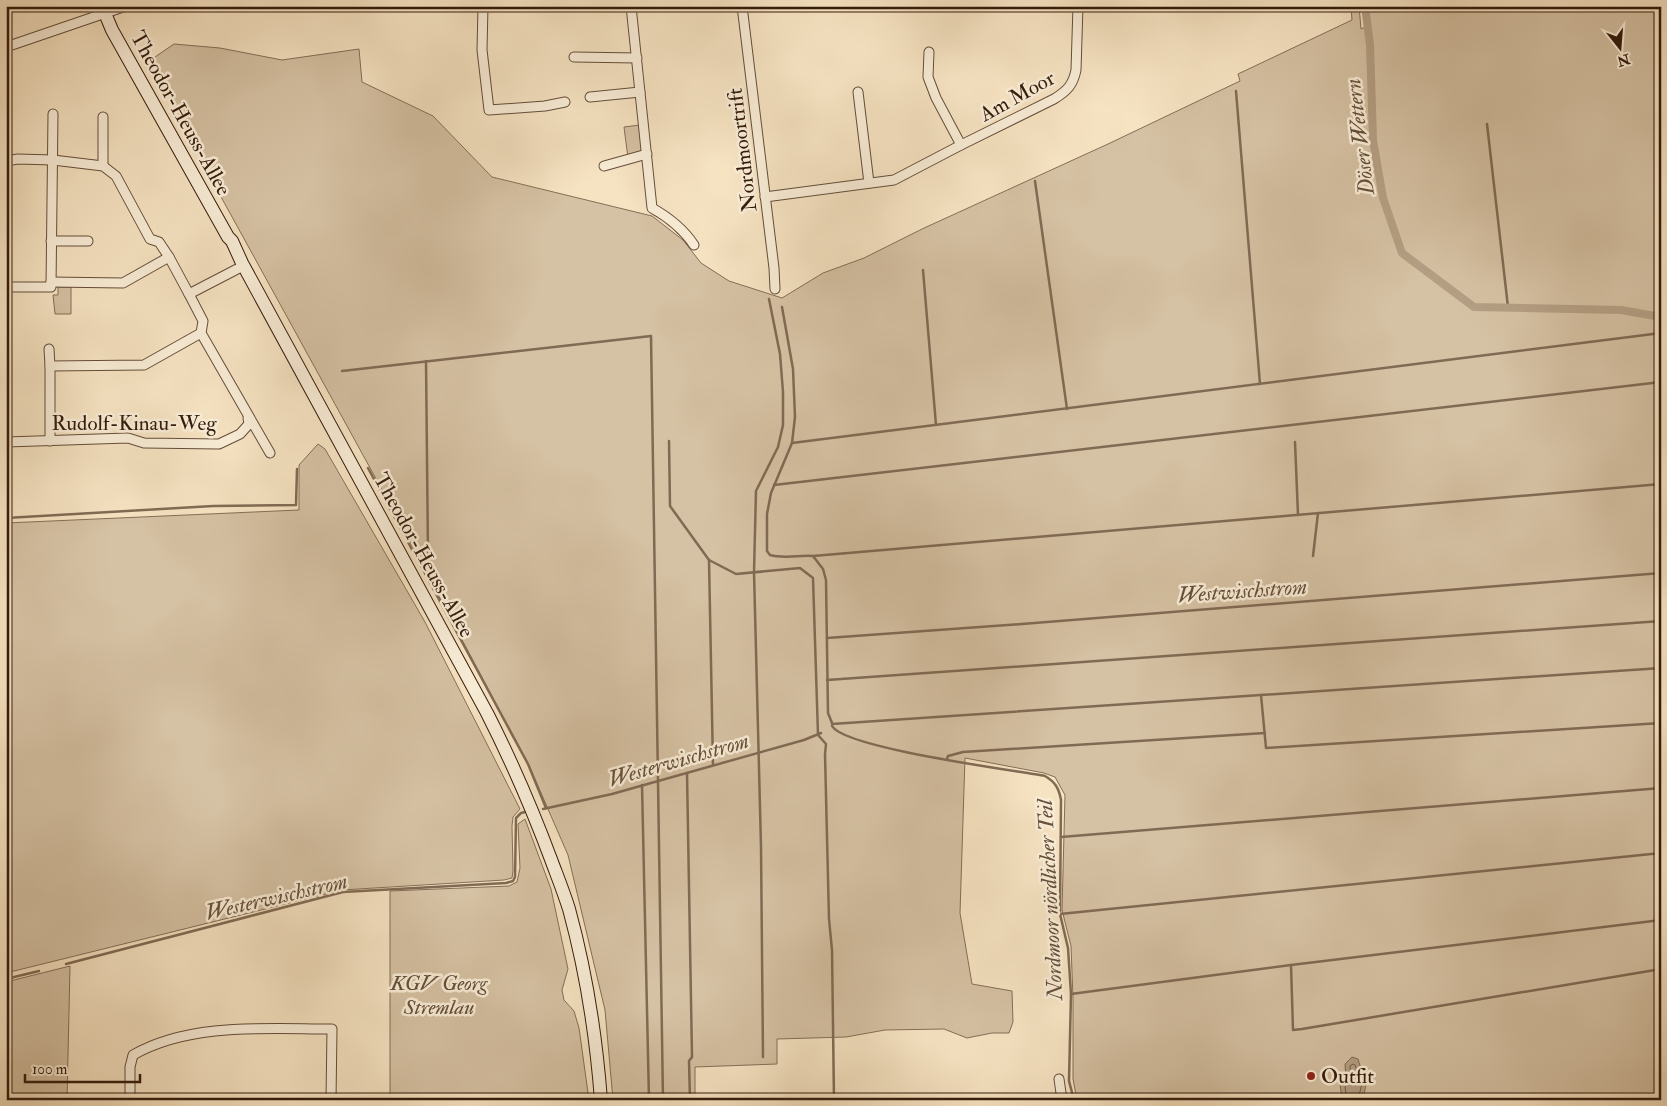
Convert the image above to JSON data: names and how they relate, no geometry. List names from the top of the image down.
{
  "streets": {
    "street": [
      "Am Moor",
      "Theodor-Heuss-Allee",
      "Nordmoortrift",
      "Rudolf-Kinau-Weg"
    ]
  },
  "crossings": [
    ["Am Moor", "Nordmoortrift"]
  ],
  "water": [
    "Döser Wettern",
    "Westwischstrom",
    "Westerwischstrom",
    "Nordmoor nördlicher Teil"
  ],
  "parks": ["KGV Georg Stremlau"],
  "places": ["Outfit"],
  "scale_bar": "100 m",
  "north": "bottom"
}
